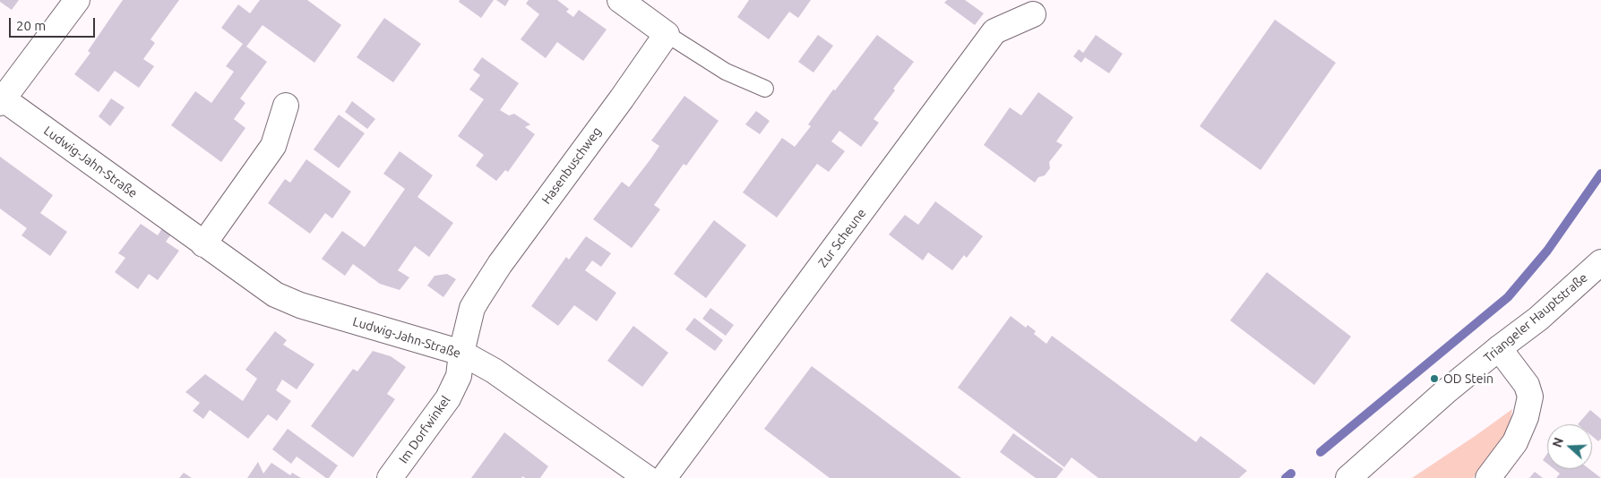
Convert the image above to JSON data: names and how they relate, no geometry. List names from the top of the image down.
{
  "streets": {
    "street": [
      "Ludwig-Jahn-Straße",
      "Hasenbuschweg",
      "Zur Scheune",
      "Triangeler Hauptstraße",
      "Im Dorfwinkel"
    ]
  },
  "crossings": [
    ["Ludwig-Jahn-Straße", "Hasenbuschweg"],
    ["Ludwig-Jahn-Straße", "Im Dorfwinkel"],
    ["Hasenbuschweg", "Im Dorfwinkel"]
  ],
  "places": ["OD Stein"],
  "scale_bar": "20 m",
  "north": "left"
}
